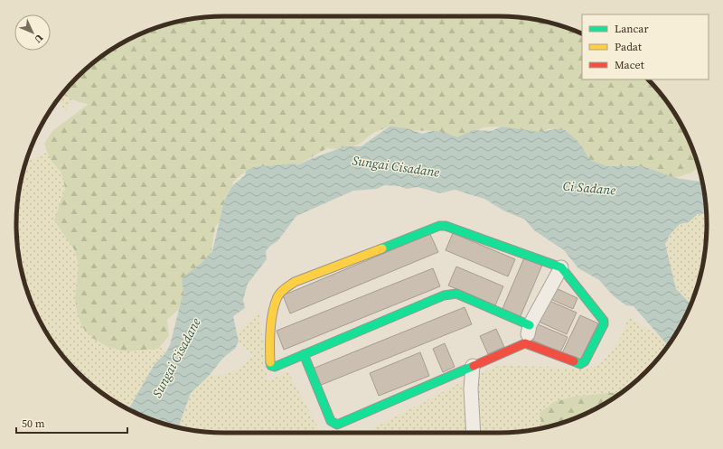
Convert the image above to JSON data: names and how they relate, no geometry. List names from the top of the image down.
{
  "water": ["Sungai Cisadane", "Ci Sadane"],
  "legend": ["Lancar", "Padat", "Macet"],
  "scale_bar": "50 m",
  "north": "bottom right"
}
